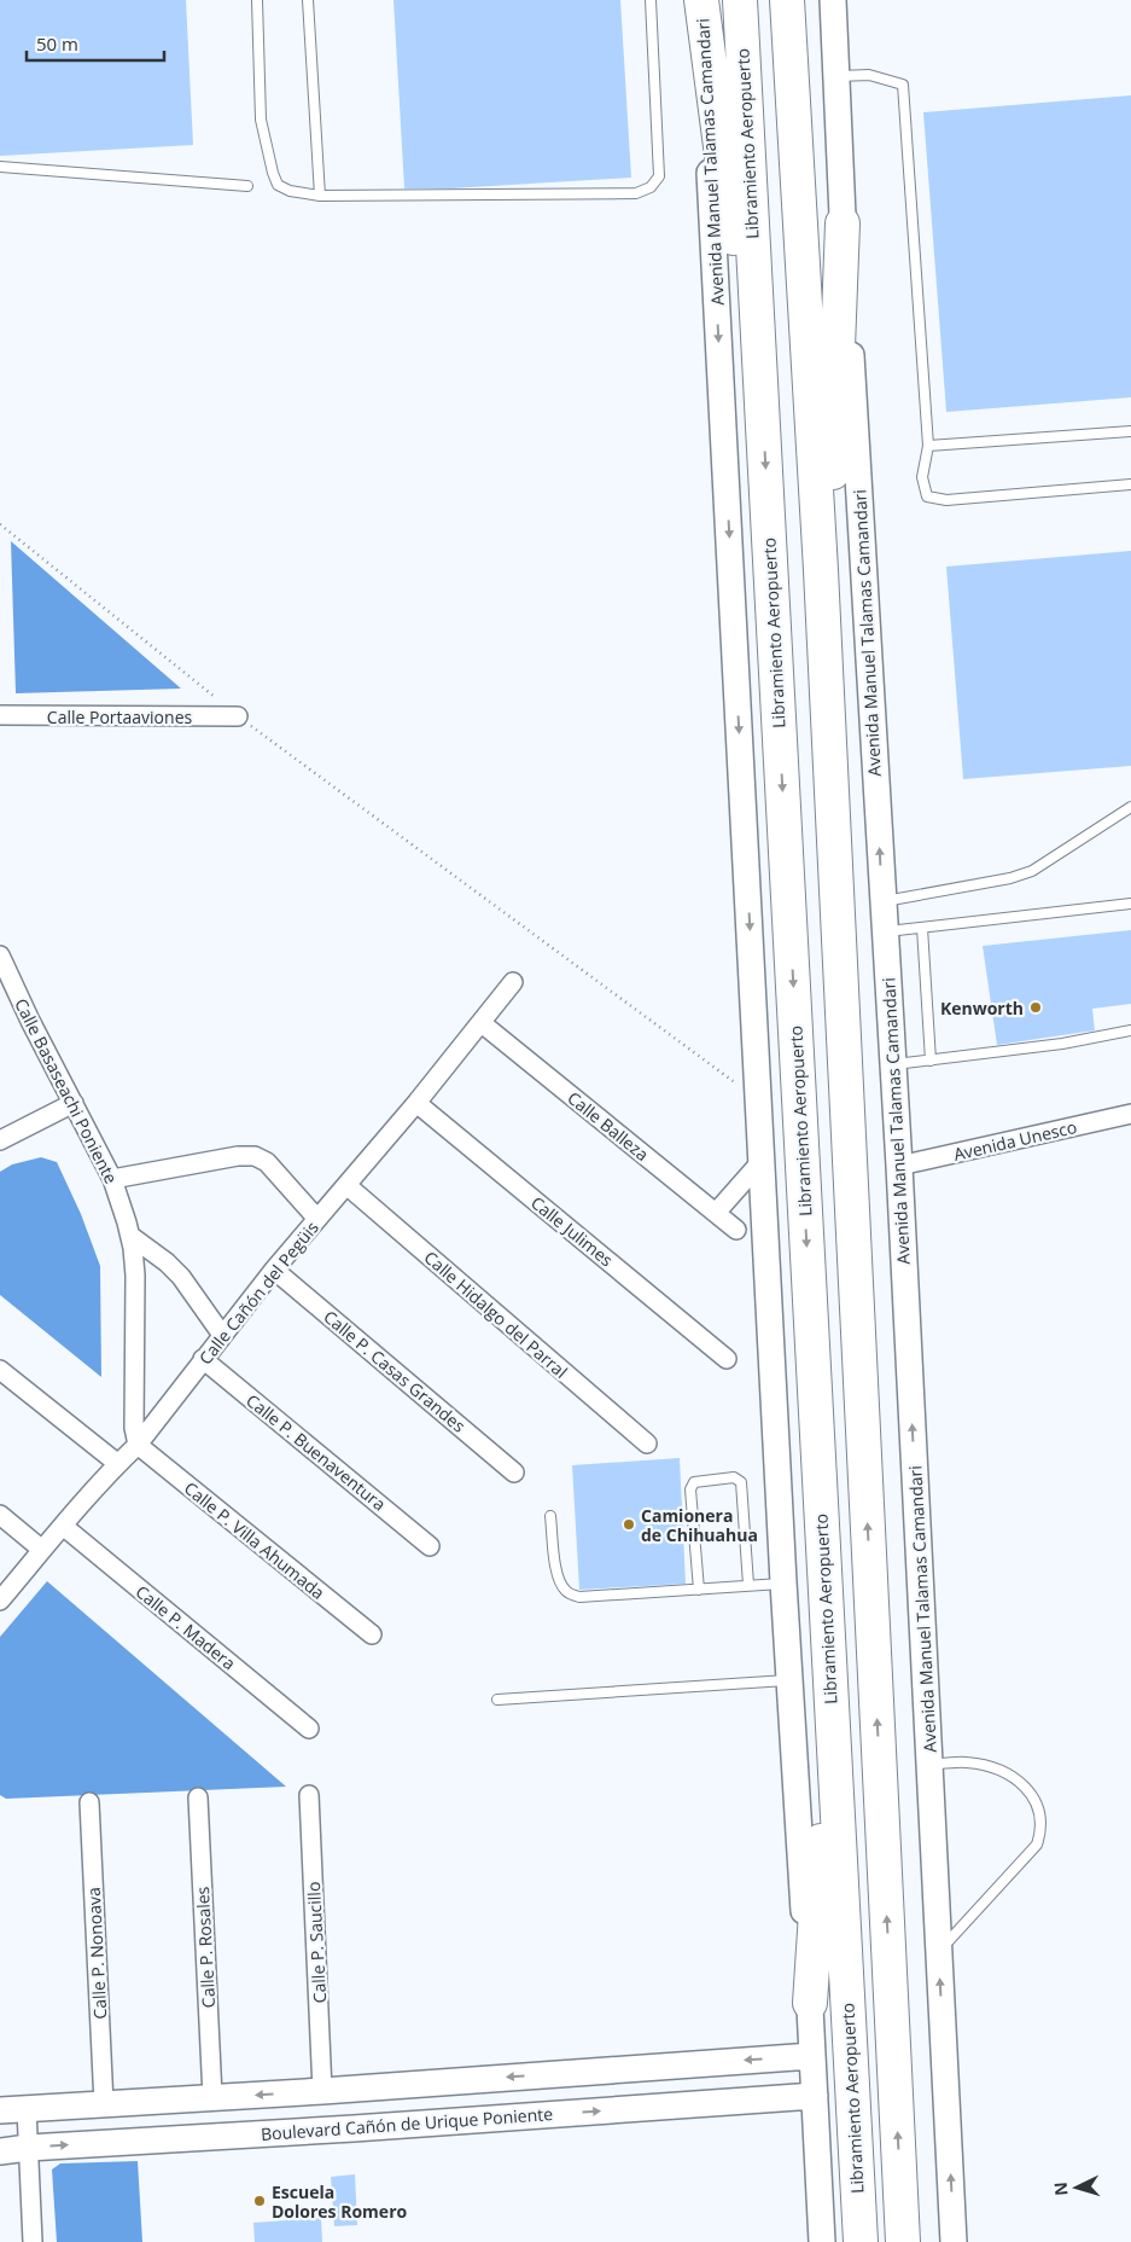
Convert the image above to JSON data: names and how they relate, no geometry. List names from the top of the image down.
{
  "streets": {
    "highway": ["Libramiento Aeropuerto"],
    "main road": ["Avenida Manuel Talamas Camandari", "Boulevard Cañón de Urique Poniente"],
    "street": [
      "Calle Portaaviones",
      "Calle Basaseachi Poniente",
      "Calle Balleza",
      "Avenida Unesco",
      "Calle Julimes",
      "Calle Cañón del Pegüis",
      "Calle Hidalgo del Parral",
      "Calle P. Casas Grandes",
      "Calle P. Buenaventura",
      "Calle P. Villa Ahumada",
      "Calle P. Madera",
      "Calle P. Saucillo",
      "Calle P. Rosales",
      "Calle P. Nonoava"
    ]
  },
  "crossings": [
    ["Avenida Manuel Talamas Camandari", "Avenida Unesco"],
    ["Avenida Manuel Talamas Camandari", "Boulevard Cañón de Urique Poniente"],
    ["Calle Basaseachi Poniente", "Calle Cañón del Pegüis"],
    ["Calle Basaseachi Poniente", "Calle P. Villa Ahumada"],
    ["Calle Balleza", "Calle Cañón del Pegüis"],
    ["Calle Julimes", "Calle Cañón del Pegüis"],
    ["Calle Cañón del Pegüis", "Calle Hidalgo del Parral"],
    ["Calle Cañón del Pegüis", "Calle P. Casas Grandes"],
    ["Calle Cañón del Pegüis", "Calle P. Buenaventura"],
    ["Calle Cañón del Pegüis", "Calle P. Villa Ahumada"],
    ["Calle Cañón del Pegüis", "Calle P. Madera"]
  ],
  "places": ["Kenworth", "Camionera de Chihuahua", "Escuela Dolores Romero"],
  "scale_bar": "50 m",
  "north": "left"
}
